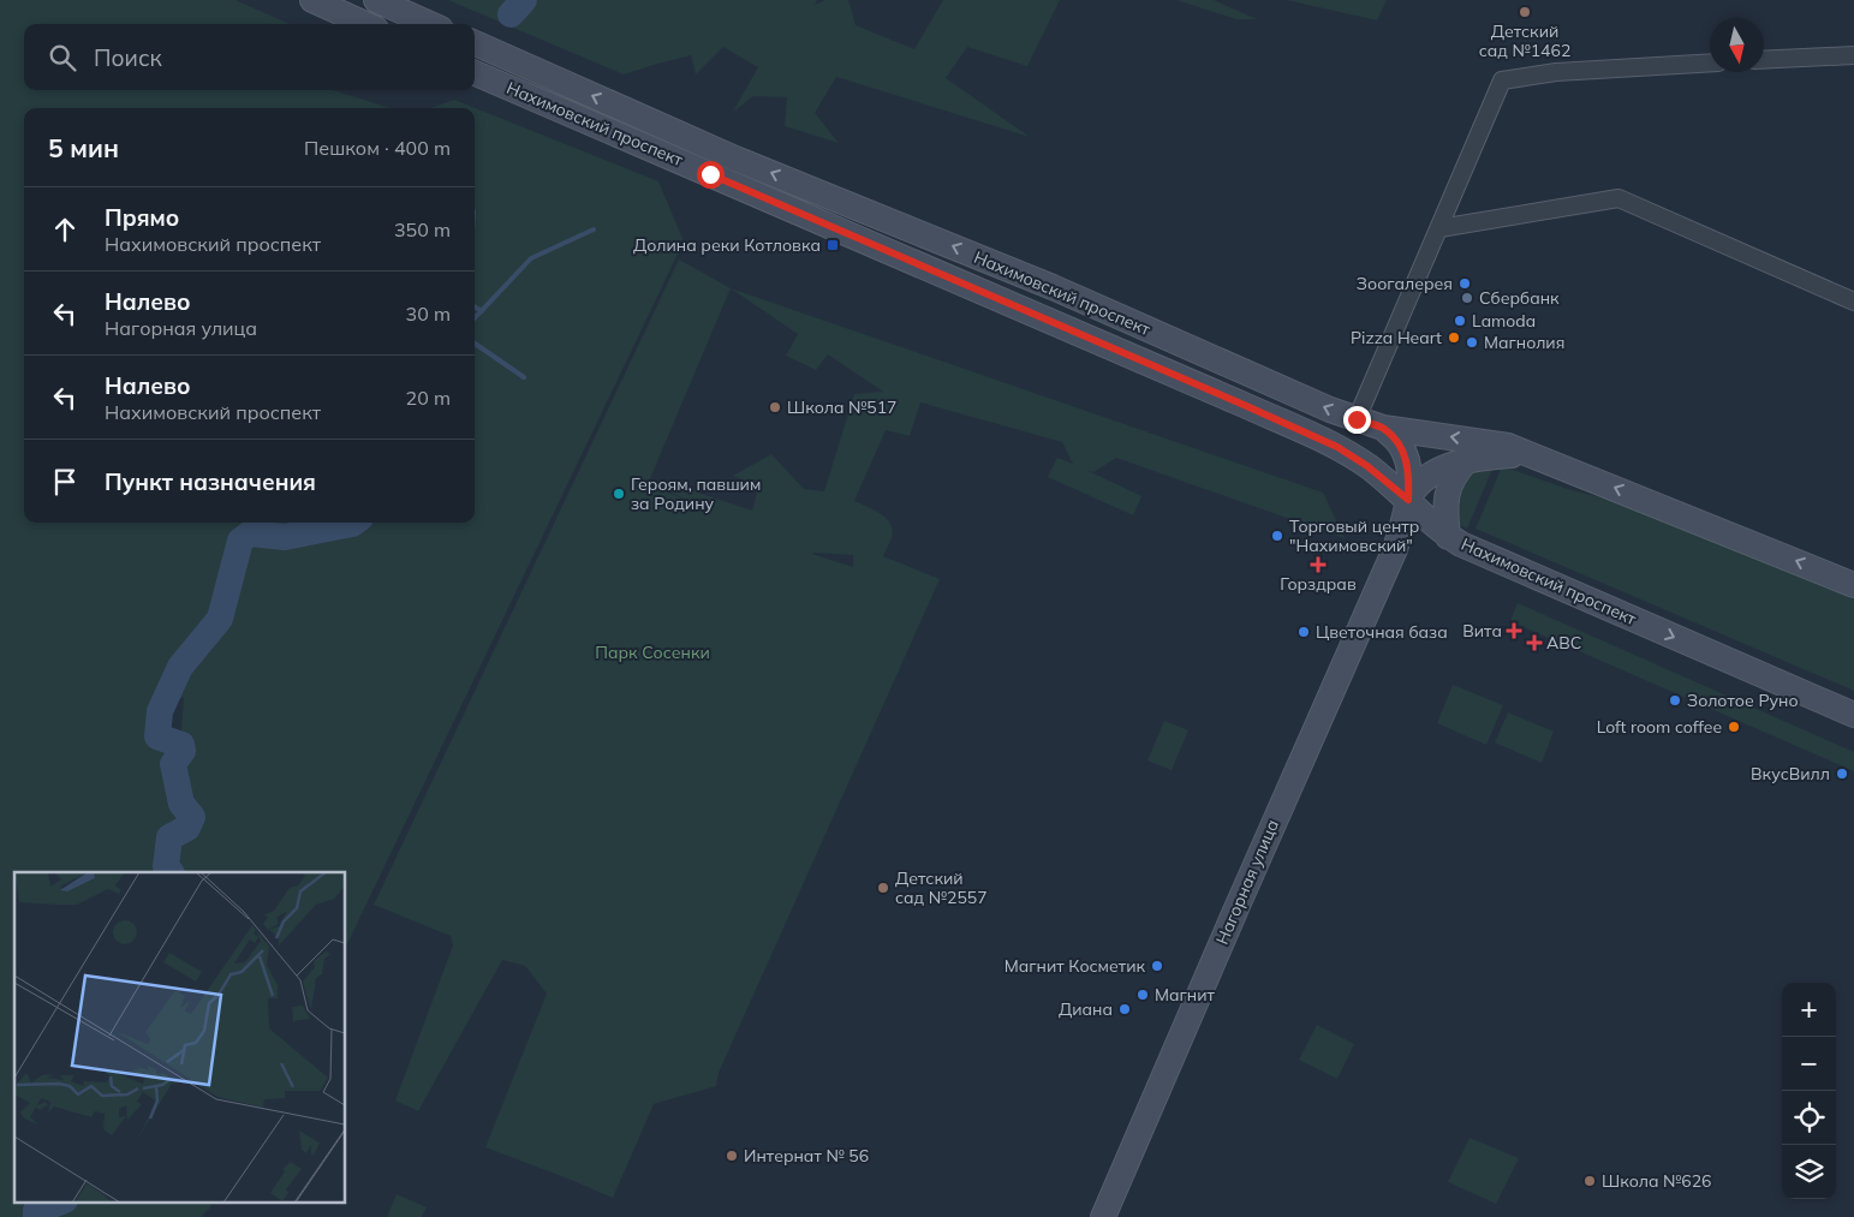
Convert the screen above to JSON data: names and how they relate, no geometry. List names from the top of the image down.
{
  "streets": {
    "main road": ["Нахимовский проспект", "Нагорная улица"]
  },
  "crossings": [
    ["Нахимовский проспект", "Нагорная улица"]
  ],
  "parks": ["Парк Сосенки"],
  "places": {
    "other": [
      "Детский сад №1462",
      "Зоогалерея",
      "Сбербанк",
      "Lamoda",
      "Pizza Heart",
      "Магнолия",
      "Школа №517",
      "Героям, павшим за Родину",
      "Торговый центр \"Нахимовский\"",
      "Цветочная база",
      "Золотое Руно",
      "Loft room coffee",
      "ВкусВилл",
      "Детский сад №2557",
      "Магнит Косметик",
      "Магнит",
      "Диана",
      "Интернат № 56",
      "Школа №626"
    ],
    "transit": ["Долина реки Котловка"],
    "health": ["Горздрав", "Вита", "ABC"]
  },
  "north": "bottom",
  "page": {
    "search": "Поиск",
    "heading": ["5 мин", "Пешком · 400 m"],
    "list": [
      ["Прямо", "Нахимовский проспект", "350 m"],
      ["Налево", "Нагорная улица", "30 m"],
      ["Налево", "Нахимовский проспект", "20 m"],
      "Пункт назначения"
    ],
    "map_buttons": ["+", "−"]
  }
}
